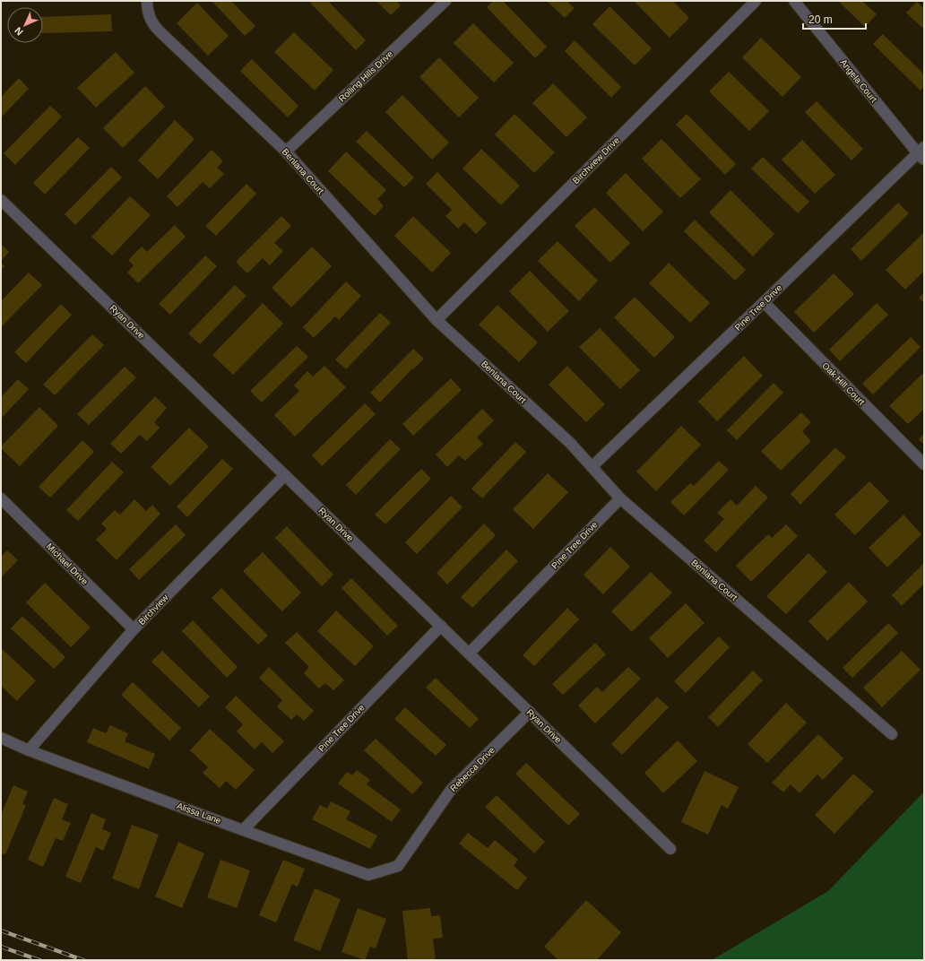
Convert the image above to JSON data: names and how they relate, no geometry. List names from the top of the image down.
{
  "streets": {
    "street": [
      "Rolling Hills Drive",
      "Angela Court",
      "Birchview Drive",
      "Benlana Court",
      "Pine Tree Drive",
      "Ryan Drive",
      "Oak Hill Court",
      "Michael Drive",
      "Birchview",
      "Rebecca Drive",
      "Alissa Lane"
    ]
  },
  "crossings": [
    ["Rolling Hills Drive", "Benlana Court"],
    ["Angela Court", "Pine Tree Drive"],
    ["Birchview Drive", "Benlana Court"],
    ["Benlana Court", "Pine Tree Drive"],
    ["Pine Tree Drive", "Ryan Drive"],
    ["Pine Tree Drive", "Oak Hill Court"],
    ["Pine Tree Drive", "Alissa Lane"],
    ["Ryan Drive", "Birchview"],
    ["Ryan Drive", "Rebecca Drive"],
    ["Michael Drive", "Birchview"],
    ["Birchview", "Alissa Lane"],
    ["Rebecca Drive", "Alissa Lane"]
  ],
  "scale_bar": "20 m",
  "north": "bottom left"
}
